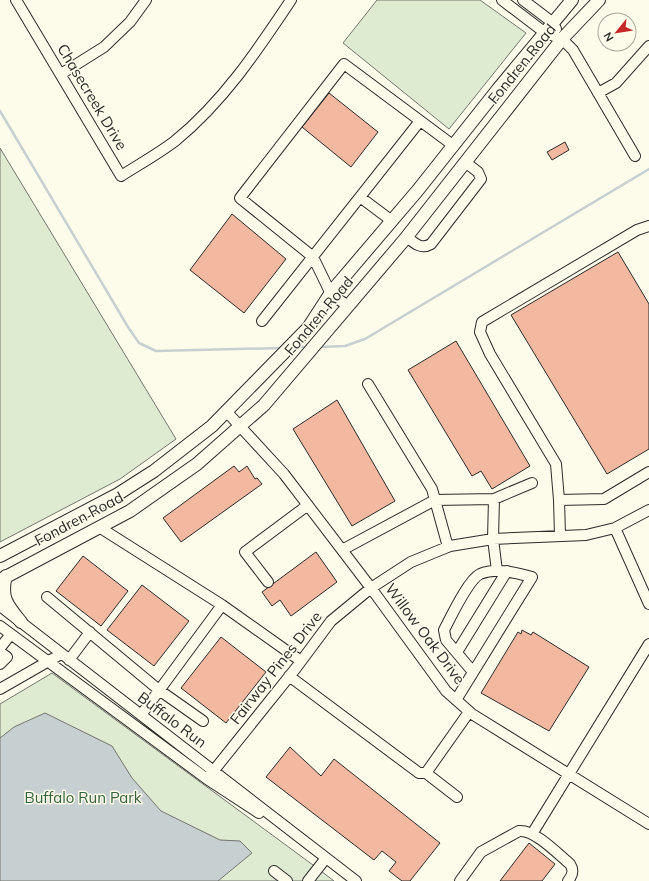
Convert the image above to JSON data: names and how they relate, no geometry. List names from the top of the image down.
{
  "streets": {
    "main road": ["Fondren Road"],
    "street": [
      "Chasecreek Drive",
      "Willow Oak Drive",
      "Fairway Pines Drive",
      "Buffalo Run"
    ]
  },
  "crossings": [
    ["Fondren Road", "Willow Oak Drive"],
    ["Willow Oak Drive", "Fairway Pines Drive"],
    ["Fairway Pines Drive", "Buffalo Run"]
  ],
  "parks": ["Buffalo Run Park"],
  "north": "bottom left"
}
